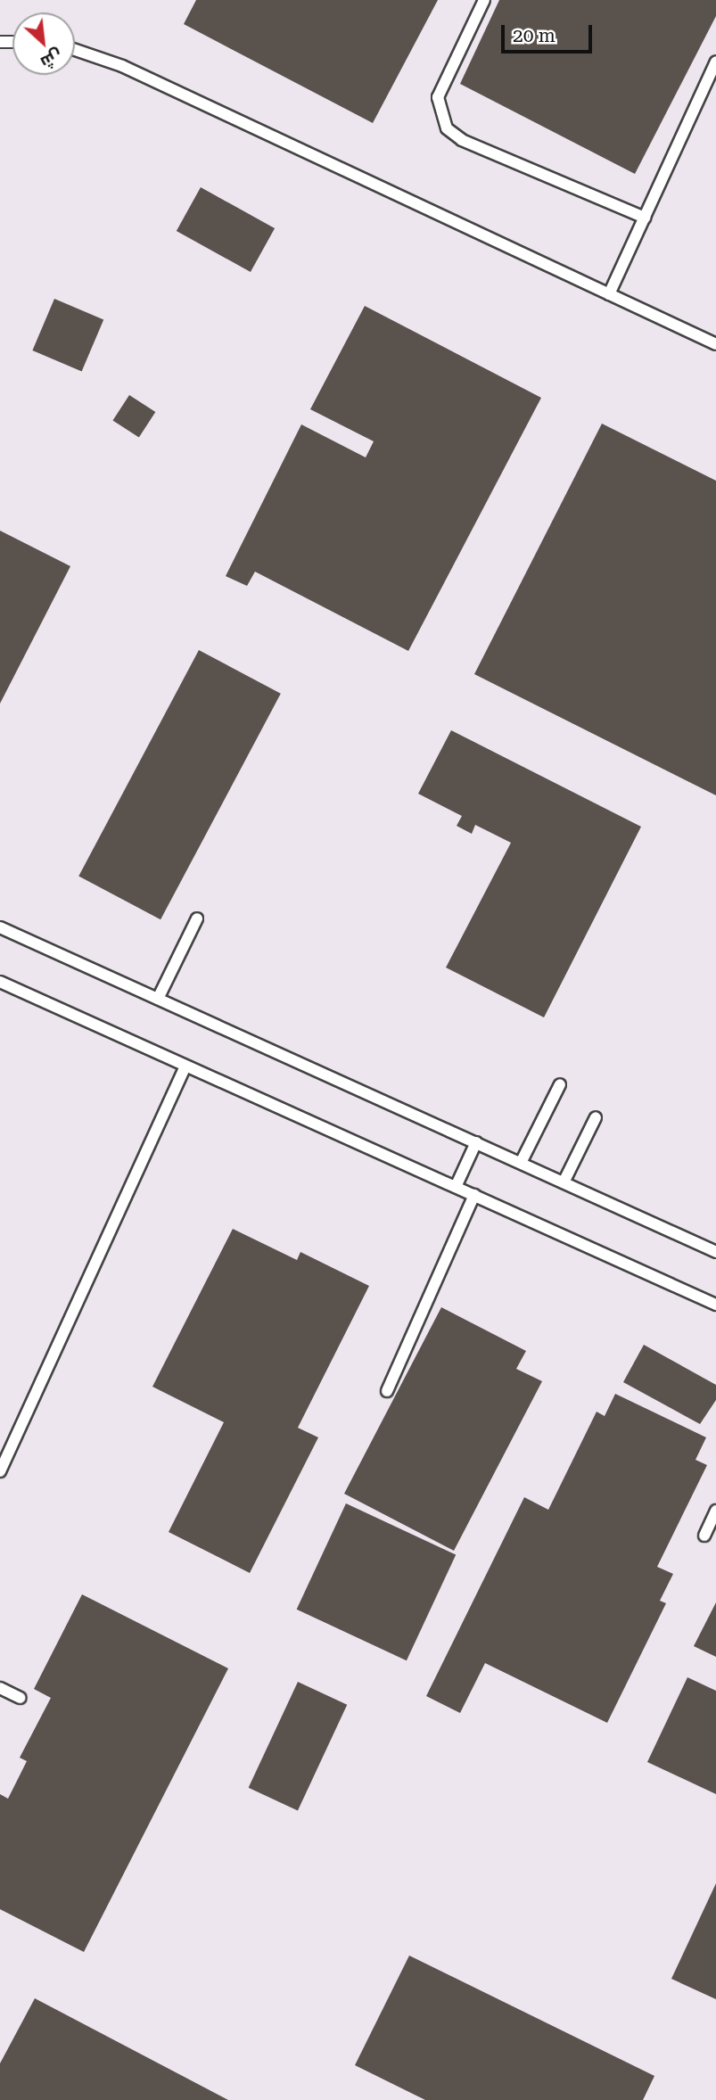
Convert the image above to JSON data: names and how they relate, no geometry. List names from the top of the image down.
{
  "scale_bar": "20 m",
  "north": "bottom right"
}
